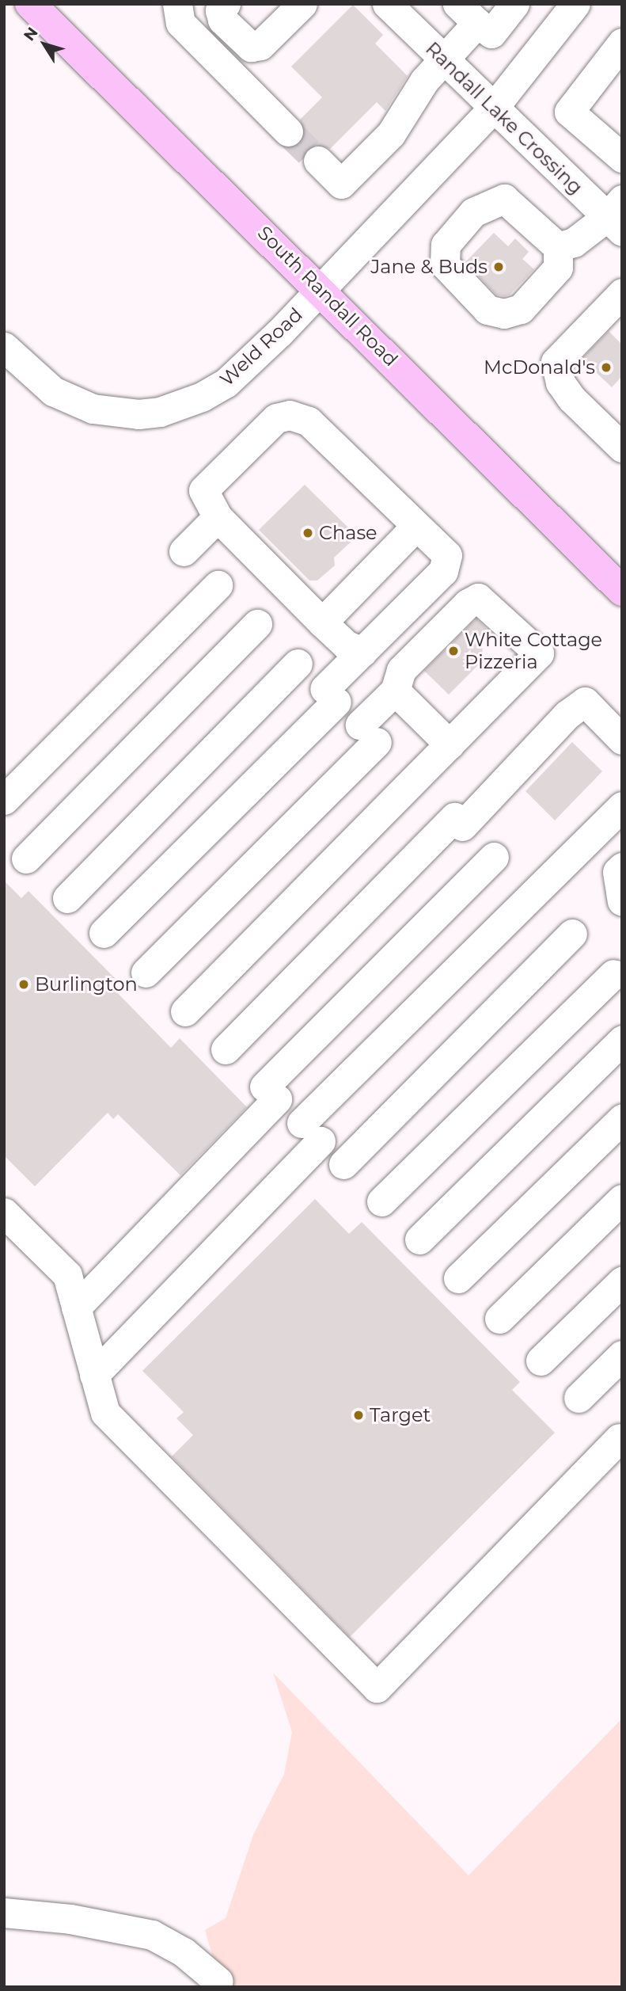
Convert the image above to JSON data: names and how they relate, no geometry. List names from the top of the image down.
{
  "streets": {
    "main road": ["South Randall Road"],
    "street": ["Randall Lake Crossing", "Weld Road"]
  },
  "crossings": [
    ["Randall Lake Crossing", "Weld Road"],
    ["South Randall Road", "Weld Road"]
  ],
  "places": [
    "Jane & Buds",
    "McDonald's",
    "Chase",
    "White Cottage Pizzeria",
    "Burlington",
    "Target"
  ],
  "north": "top left"
}
